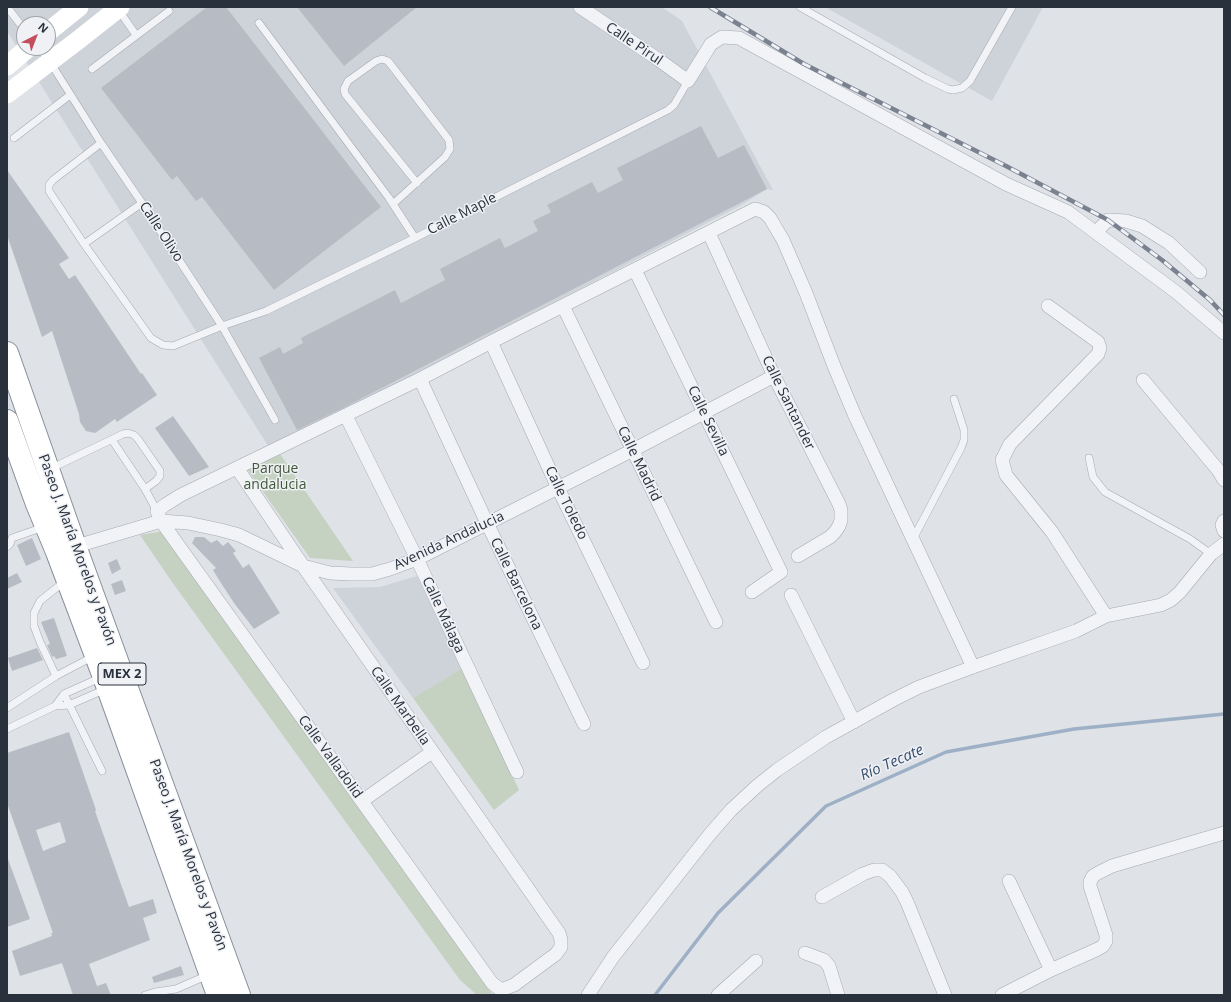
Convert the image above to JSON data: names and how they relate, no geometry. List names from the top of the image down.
{
  "streets": {
    "highway": ["Paseo J. María Morelos y Pavón", "MEX 2"],
    "street": [
      "Calle Pirul",
      "Calle Santander",
      "Calle Sevilla",
      "Calle Madrid",
      "Calle Toledo",
      "Avenida Andalucia",
      "Calle Barcelona",
      "Calle Málaga",
      "Calle Marbella",
      "Calle Valladolid"
    ],
    "lane": ["Calle Maple", "Calle Olivo"]
  },
  "crossings": [
    ["Calle Pirul", "Calle Maple"],
    ["Calle Maple", "Calle Olivo"],
    ["Calle Santander", "Avenida Andalucia"],
    ["Calle Sevilla", "Avenida Andalucia"],
    ["Calle Madrid", "Avenida Andalucia"],
    ["Calle Toledo", "Avenida Andalucia"],
    ["Avenida Andalucia", "Paseo J. María Morelos y Pavón"],
    ["Avenida Andalucia", "Calle Barcelona"],
    ["Avenida Andalucia", "Calle Málaga"],
    ["Avenida Andalucia", "Calle Marbella"],
    ["Avenida Andalucia", "Calle Valladolid"],
    ["Calle Marbella", "Calle Valladolid"]
  ],
  "water": ["Río Tecate"],
  "parks": ["Parque andalucia"],
  "north": "top right"
}
